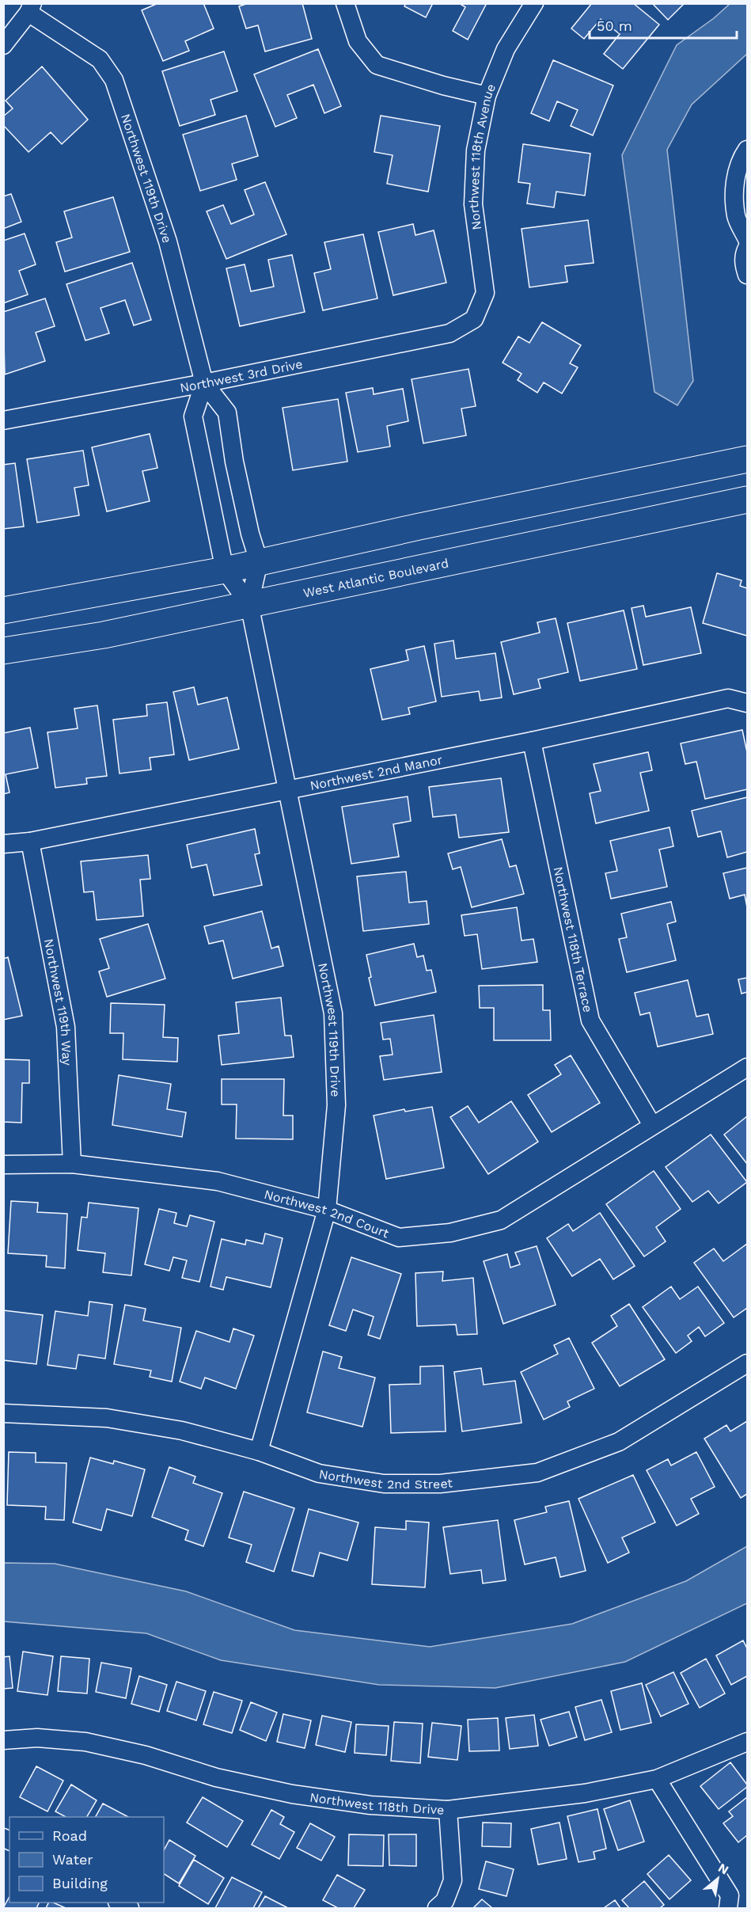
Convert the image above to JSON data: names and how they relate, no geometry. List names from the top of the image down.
{
  "streets": {
    "main road": ["West Atlantic Boulevard"],
    "street": [
      "Northwest 118th Avenue",
      "Northwest 119th Drive",
      "Northwest 3rd Drive",
      "Northwest 2nd Manor",
      "Northwest 118th Terrace",
      "Northwest 119th Way",
      "Northwest 2nd Court",
      "Northwest 2nd Street",
      "Northwest 118th Drive"
    ]
  },
  "crossings": [
    ["Northwest 118th Avenue", "Northwest 3rd Drive"],
    ["Northwest 119th Drive", "Northwest 3rd Drive"],
    ["Northwest 119th Drive", "West Atlantic Boulevard"],
    ["Northwest 119th Drive", "Northwest 2nd Manor"],
    ["Northwest 119th Drive", "Northwest 2nd Court"],
    ["Northwest 119th Drive", "Northwest 2nd Street"],
    ["Northwest 2nd Manor", "Northwest 118th Terrace"],
    ["Northwest 2nd Manor", "Northwest 119th Way"],
    ["Northwest 118th Terrace", "Northwest 2nd Court"],
    ["Northwest 119th Way", "Northwest 2nd Court"]
  ],
  "legend": ["Road", "Water", "Building"],
  "scale_bar": "50 m",
  "north": "top right"
}
